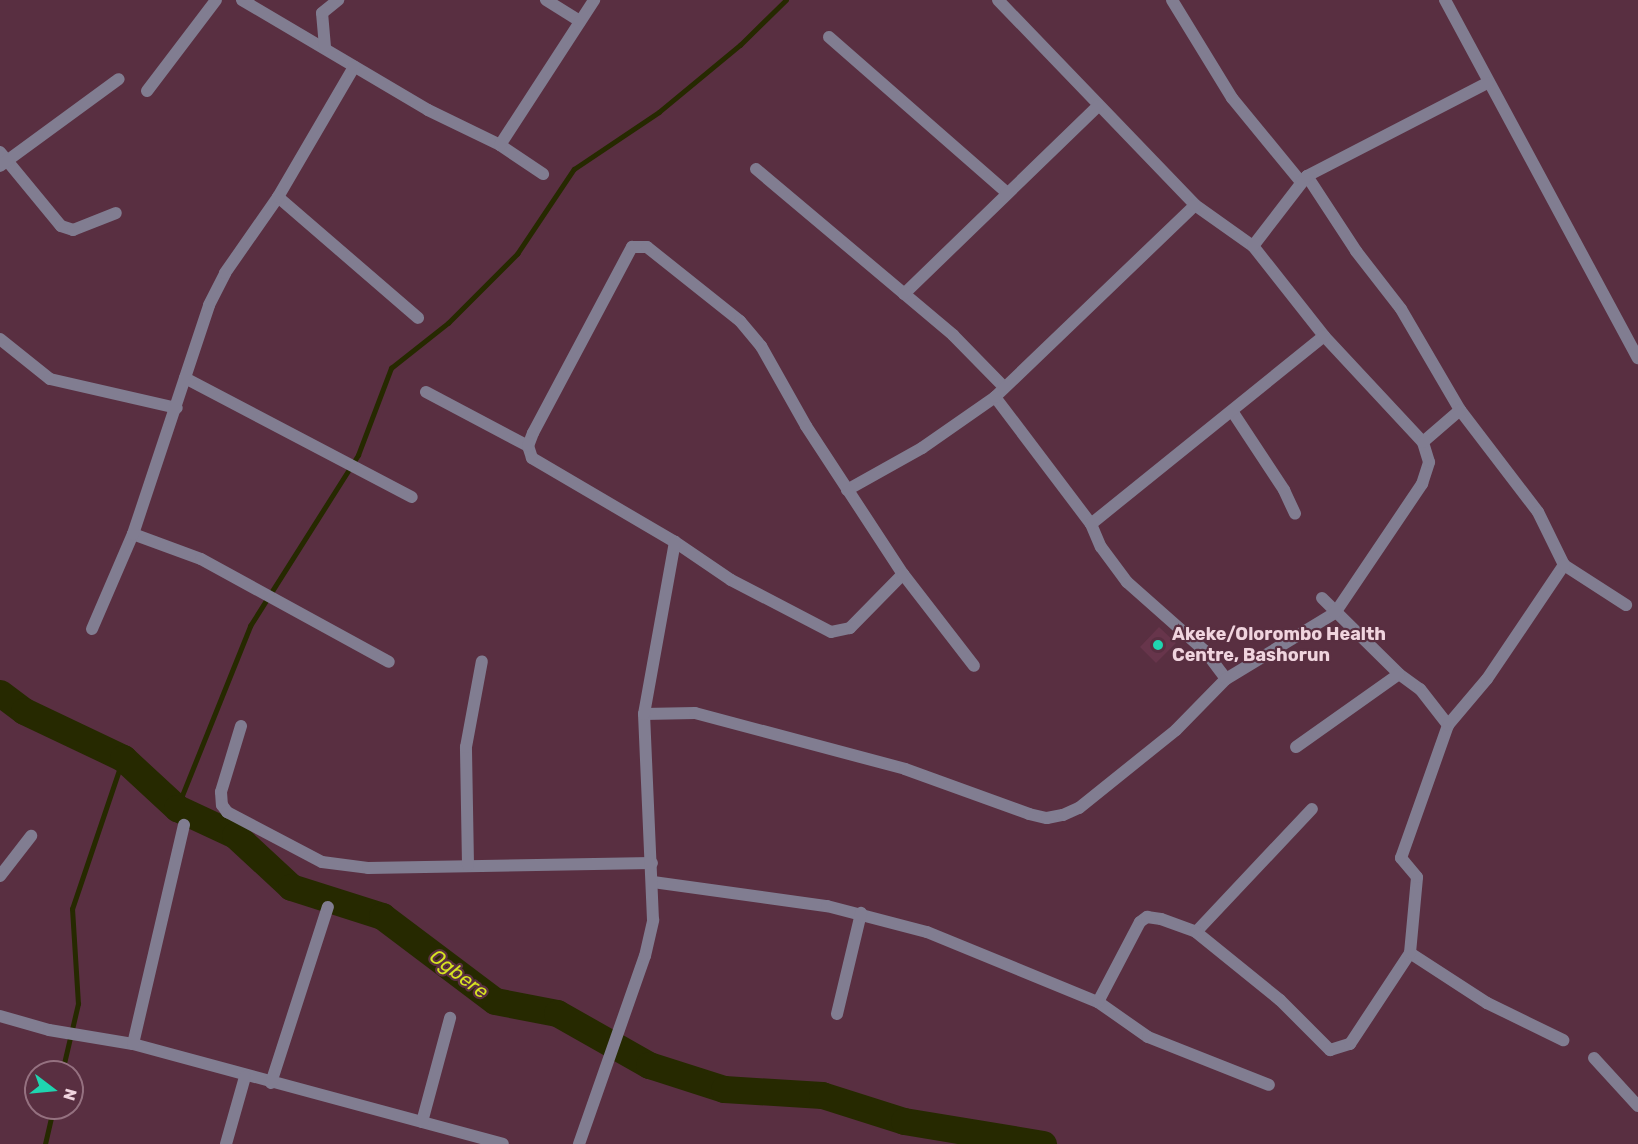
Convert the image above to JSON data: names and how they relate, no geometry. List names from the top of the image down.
{
  "water": ["Ogbere"],
  "places": ["Akeke/Olorombo Health Centre, Bashorun"],
  "north": "right"
}
